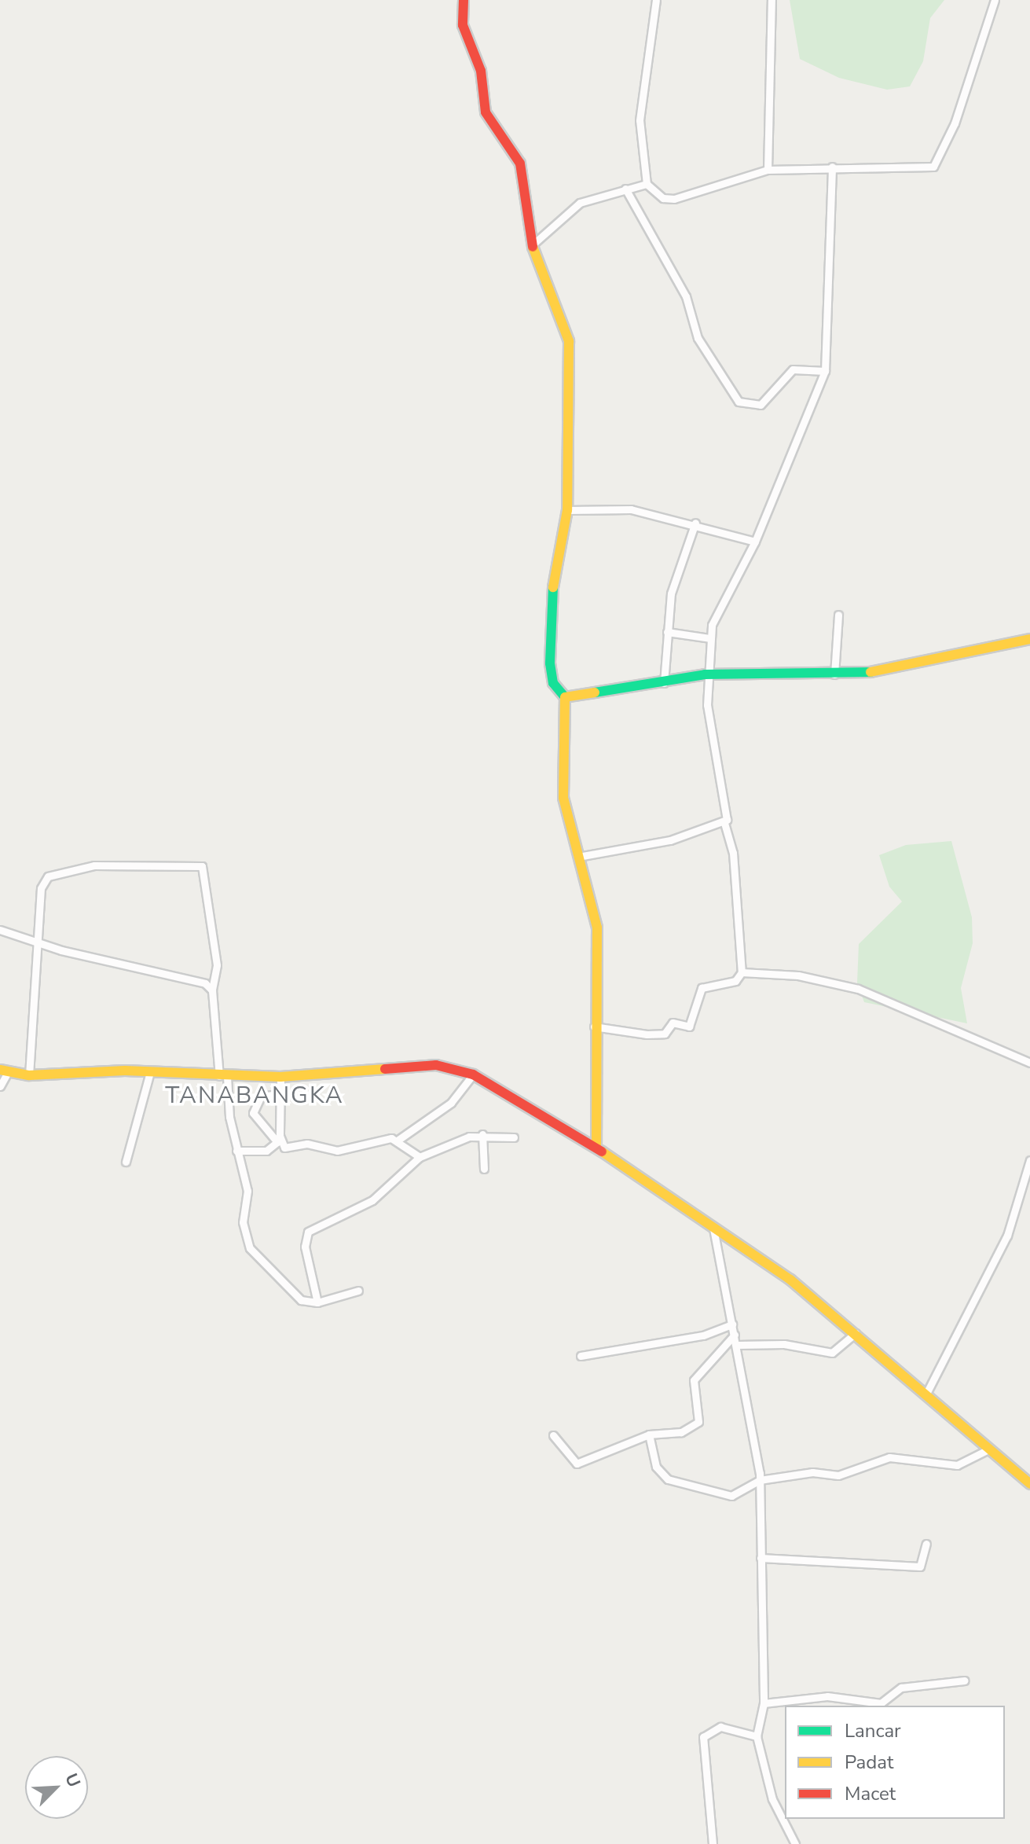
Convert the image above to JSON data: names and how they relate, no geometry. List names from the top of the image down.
{
  "districts": ["TANABANGKA"],
  "legend": ["Lancar", "Padat", "Macet"],
  "north": "top right"
}
